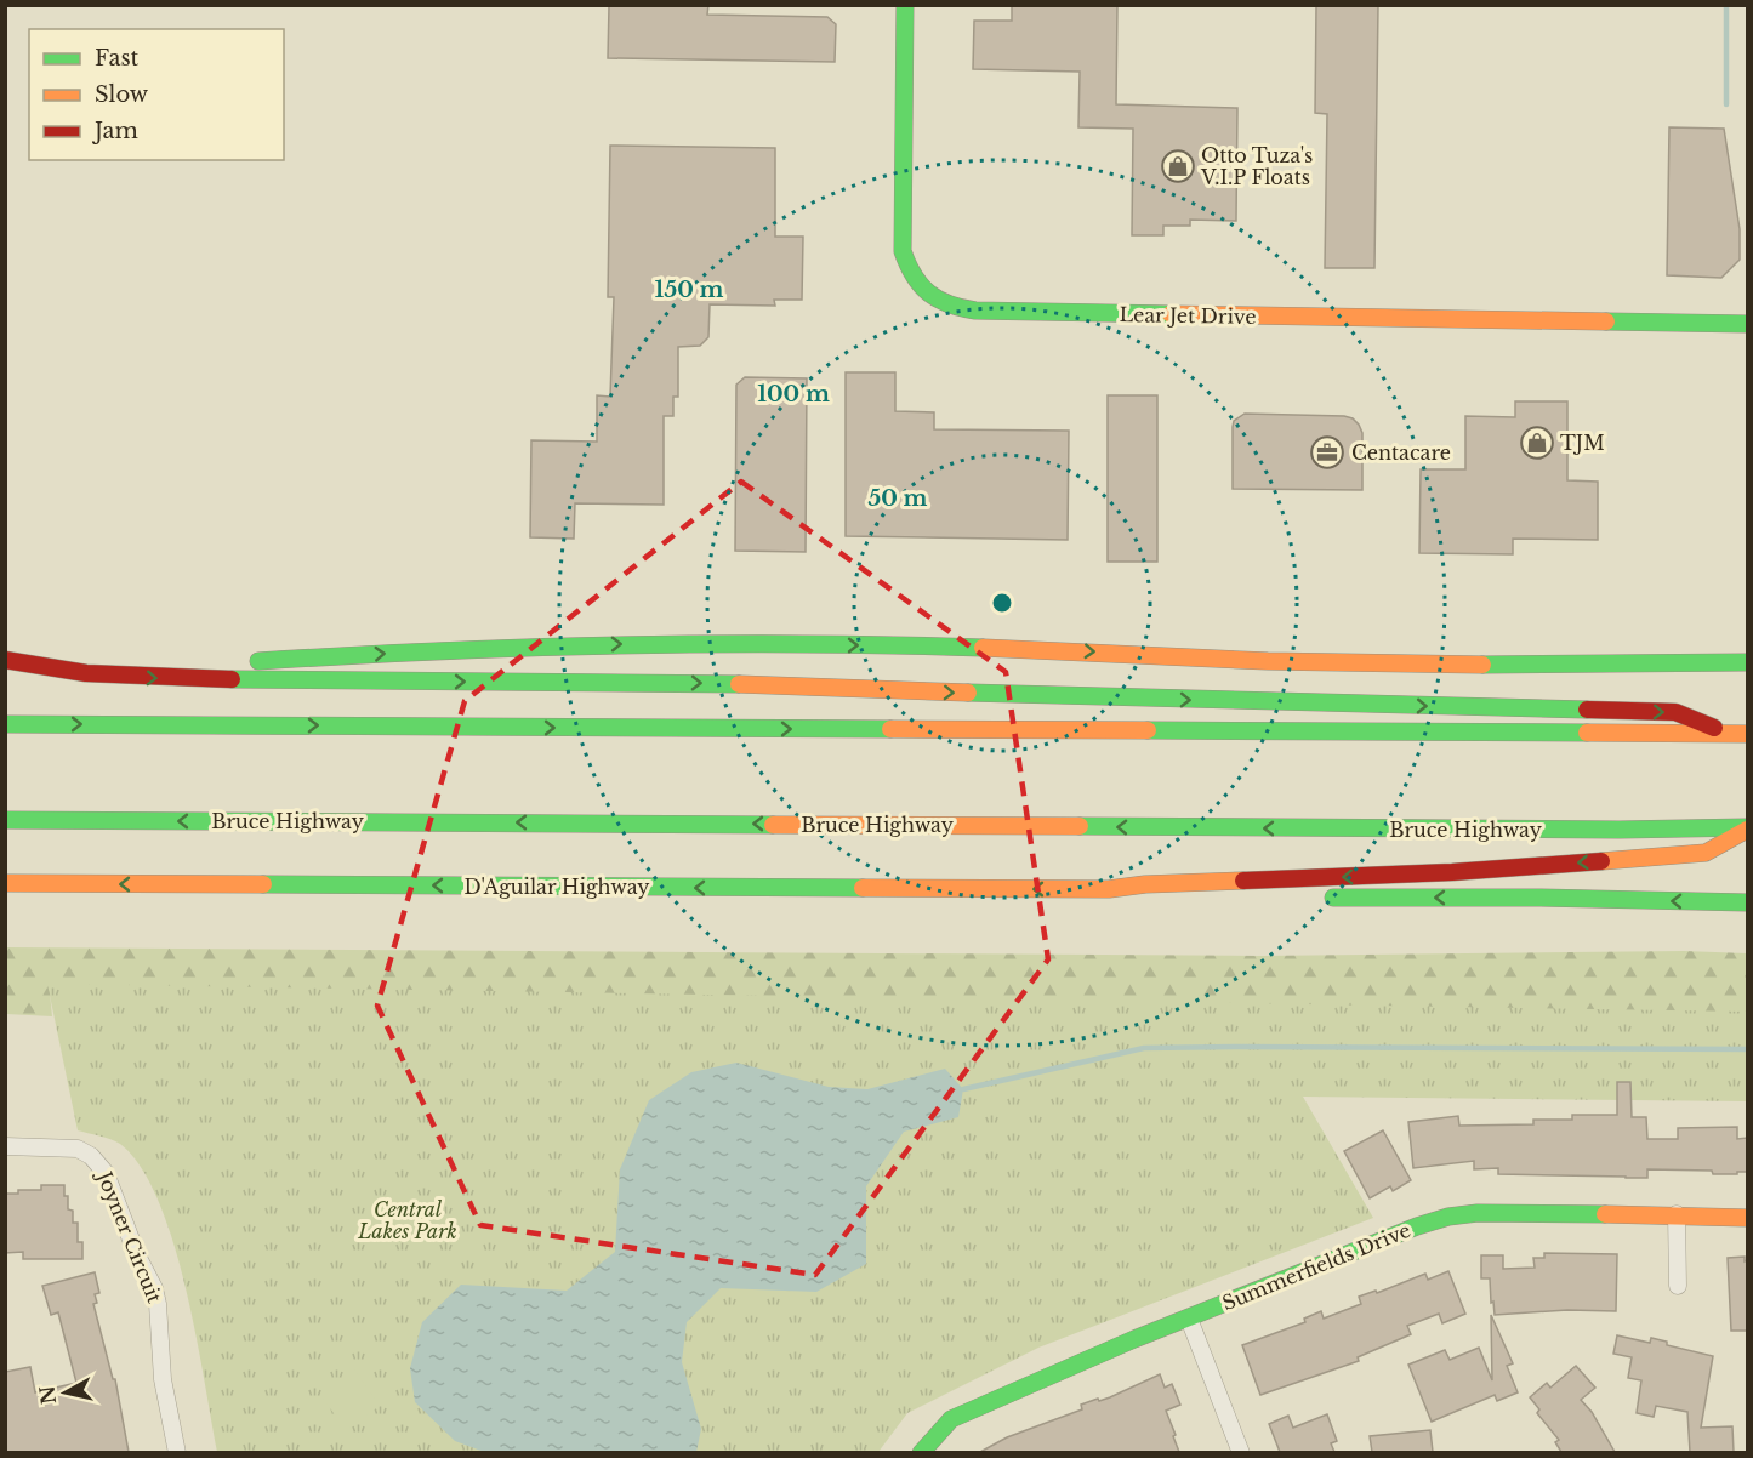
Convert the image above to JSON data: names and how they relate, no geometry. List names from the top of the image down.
{
  "streets": {
    "main road": [
      "Lear Jet Drive",
      "Bruce Highway",
      "D'Aguilar Highway",
      "Summerfields Drive"
    ],
    "street": ["Joyner Circuit"]
  },
  "one_way": ["D'Aguilar Highway"],
  "parks": ["Central Lakes Park"],
  "places": {
    "shop": ["Otto Tuza's V.I.P Floats", "TJM"],
    "office": ["Centacare"]
  },
  "legend": ["Fast", "Slow", "Jam"],
  "north": "left",
  "rings": ["150 m", "100 m", "50 m"]
}
